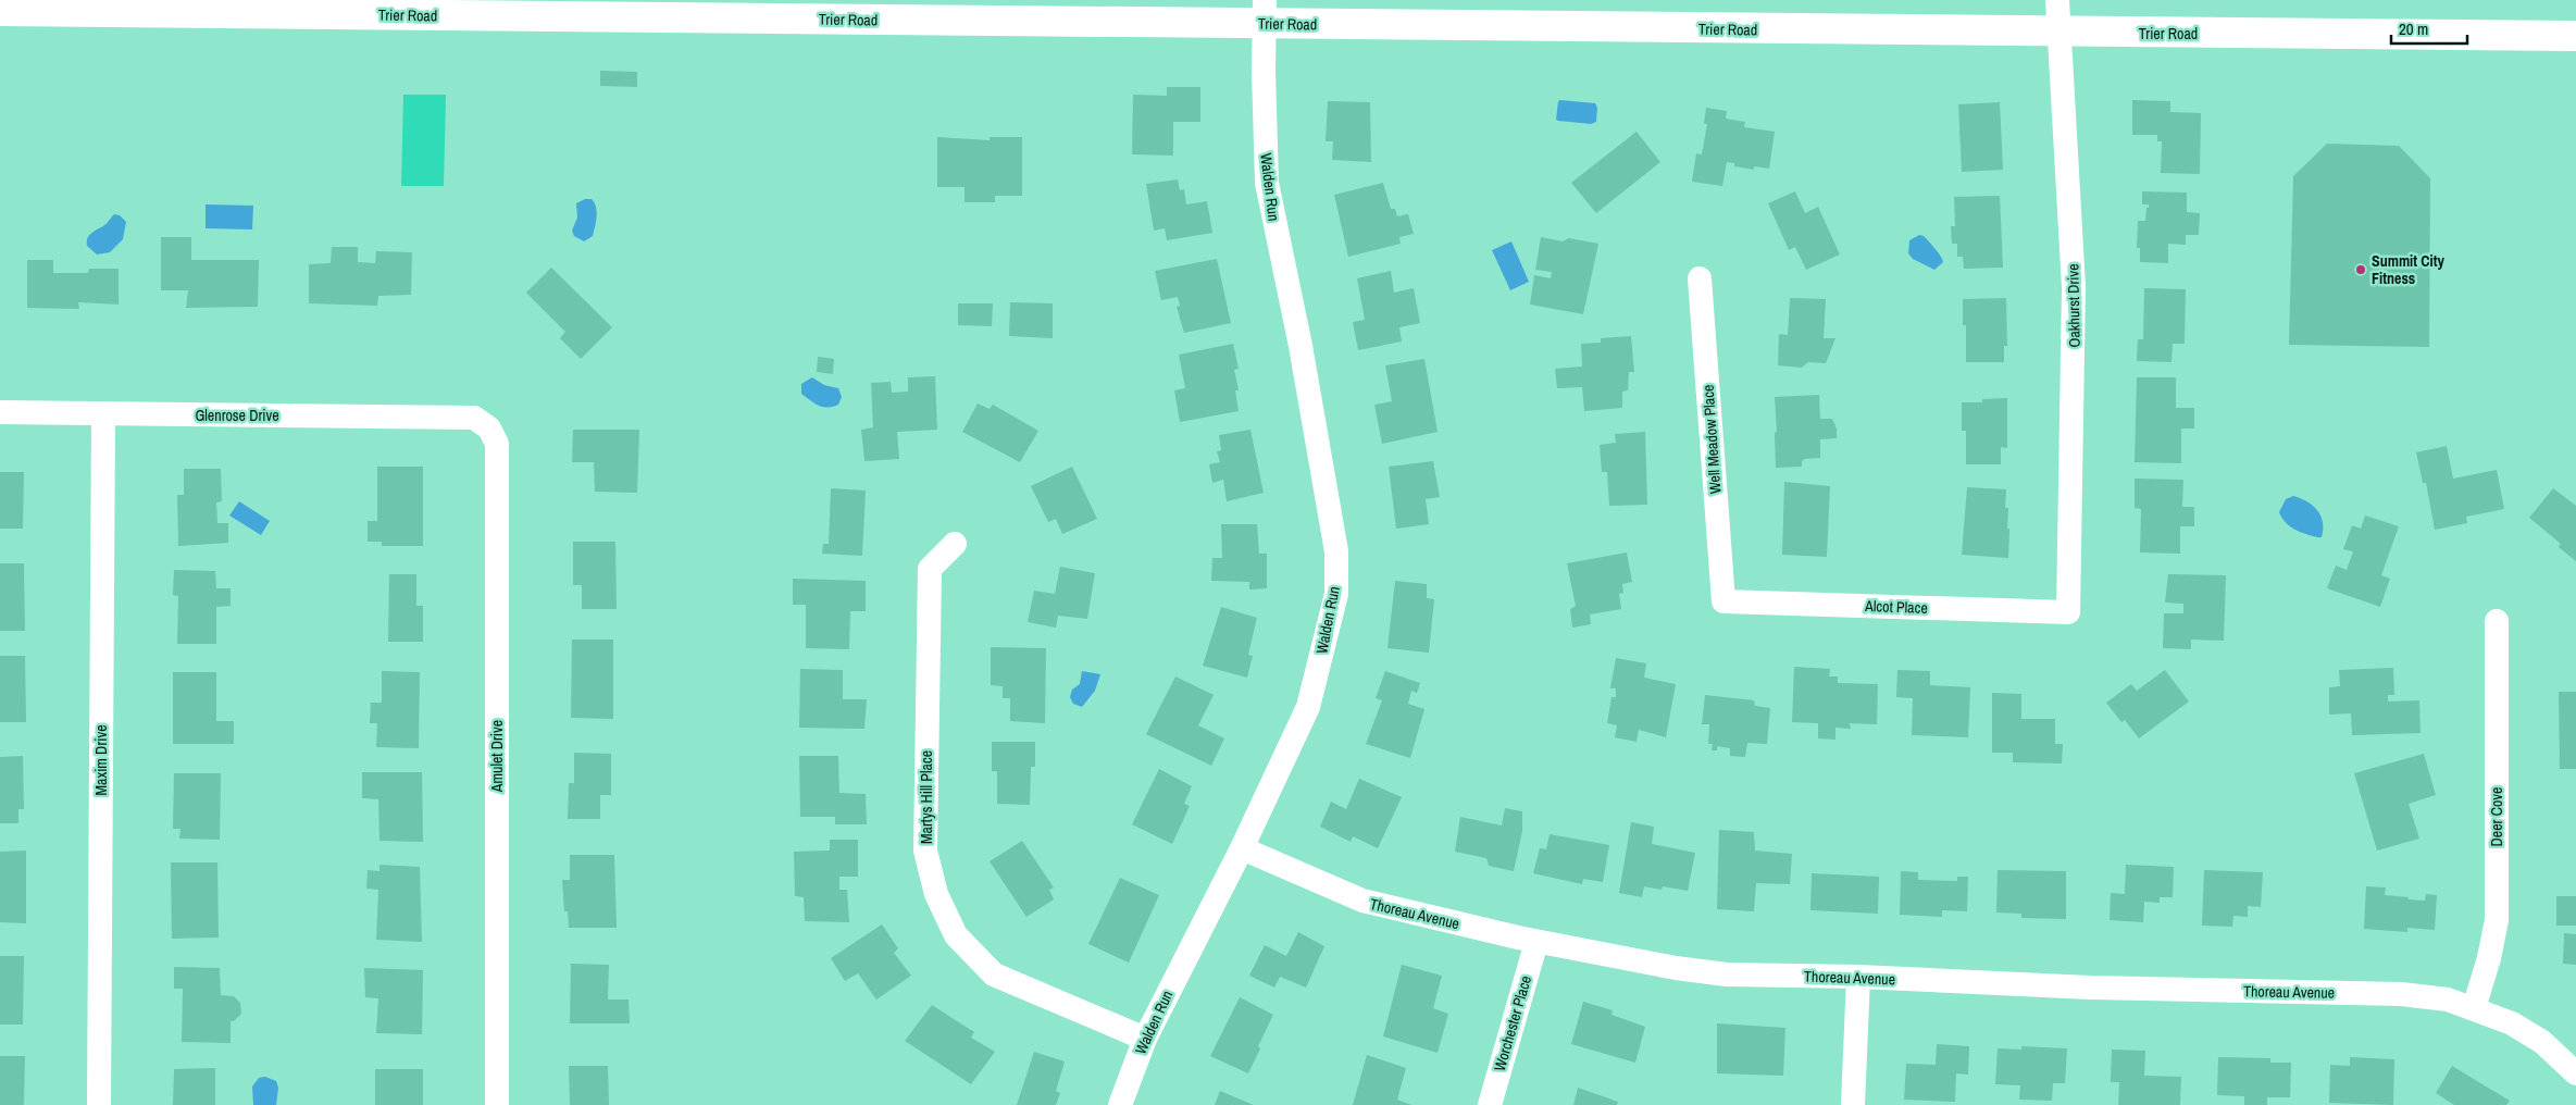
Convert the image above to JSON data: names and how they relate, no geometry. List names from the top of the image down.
{
  "streets": {
    "street": [
      "Trier Road",
      "Walden Run",
      "Oakhurst Drive",
      "Glenrose Drive",
      "Well Meadow Place",
      "Alcot Place",
      "Amulet Drive",
      "Maxim Drive",
      "Martys Hill Place",
      "Deer Cove",
      "Thoreau Avenue",
      "Worchester Place"
    ]
  },
  "crossings": [
    ["Trier Road", "Walden Run"],
    ["Trier Road", "Oakhurst Drive"],
    ["Walden Run", "Martys Hill Place"],
    ["Walden Run", "Thoreau Avenue"],
    ["Oakhurst Drive", "Alcot Place"],
    ["Glenrose Drive", "Amulet Drive"],
    ["Glenrose Drive", "Maxim Drive"],
    ["Well Meadow Place", "Alcot Place"],
    ["Deer Cove", "Thoreau Avenue"],
    ["Thoreau Avenue", "Worchester Place"]
  ],
  "places": ["Summit City Fitness"],
  "scale_bar": "20 m"
}
